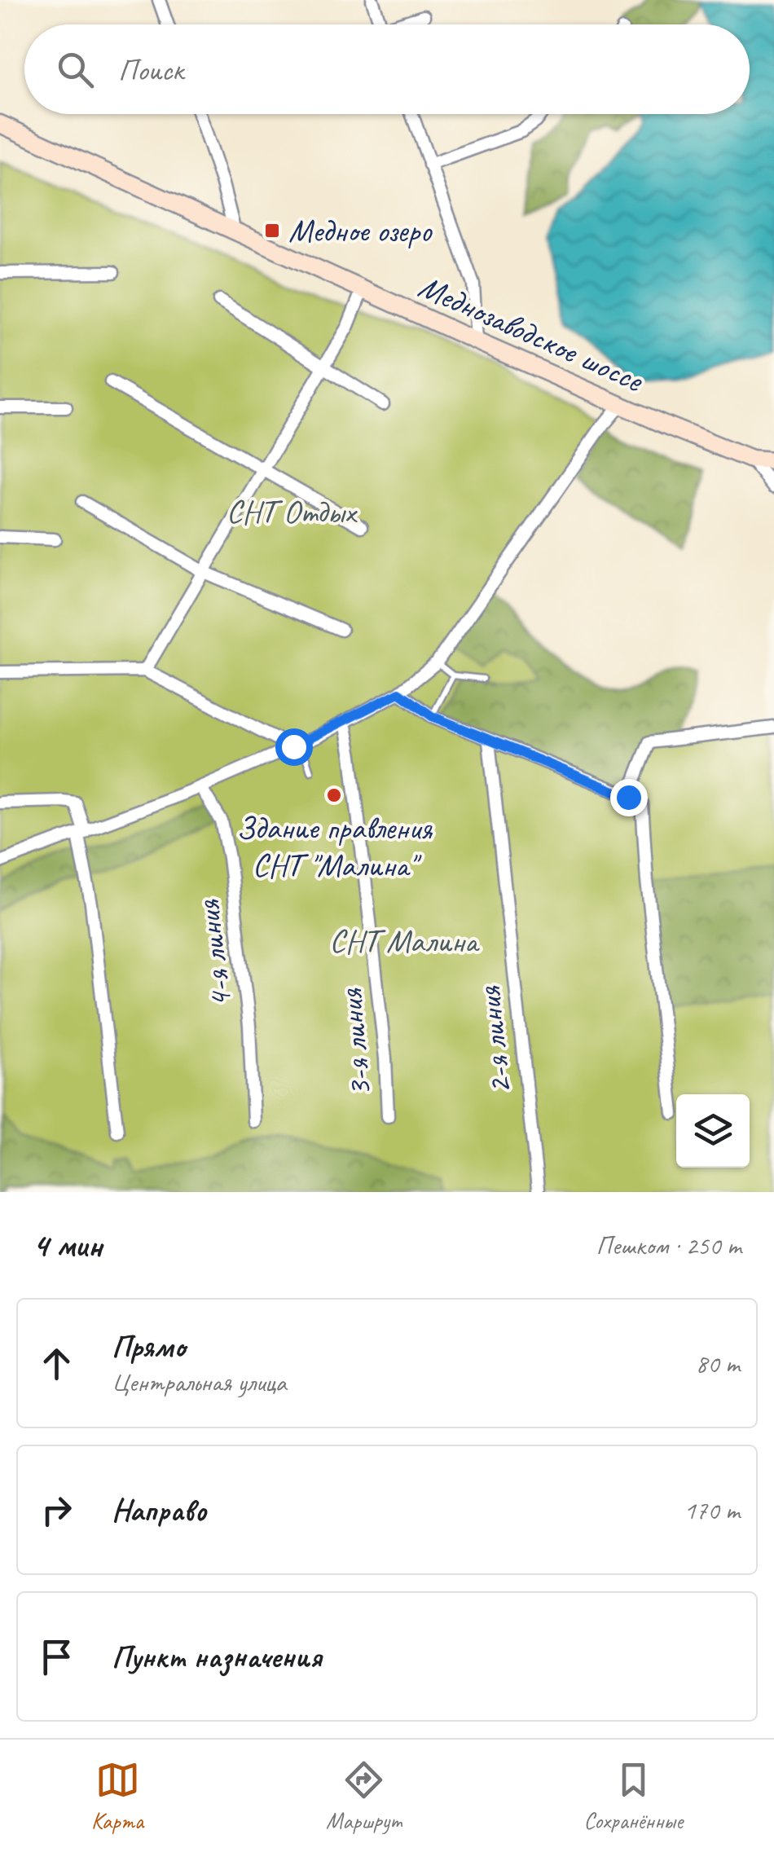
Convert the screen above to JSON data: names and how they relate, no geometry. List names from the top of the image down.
{
  "streets": {
    "main road": ["Меднозаводское шоссе"],
    "street": ["4-я линия", "2-я линия", "3-я линия"]
  },
  "parks": ["СНТ Отдых", "СНТ Малина"],
  "places": {
    "transit": ["Медное озеро"],
    "other": ["Здание правления СНТ \"Малина\""]
  },
  "page": {
    "search": "Поиск",
    "heading": ["4 мин", "Пешком · 250 m"],
    "list": [
      ["Прямо", "Центральная улица", "80 m"],
      ["Направо", "170 m"],
      "Пункт назначения"
    ],
    "nav": ["Карта", "Маршрут", "Сохранённые"]
  }
}
